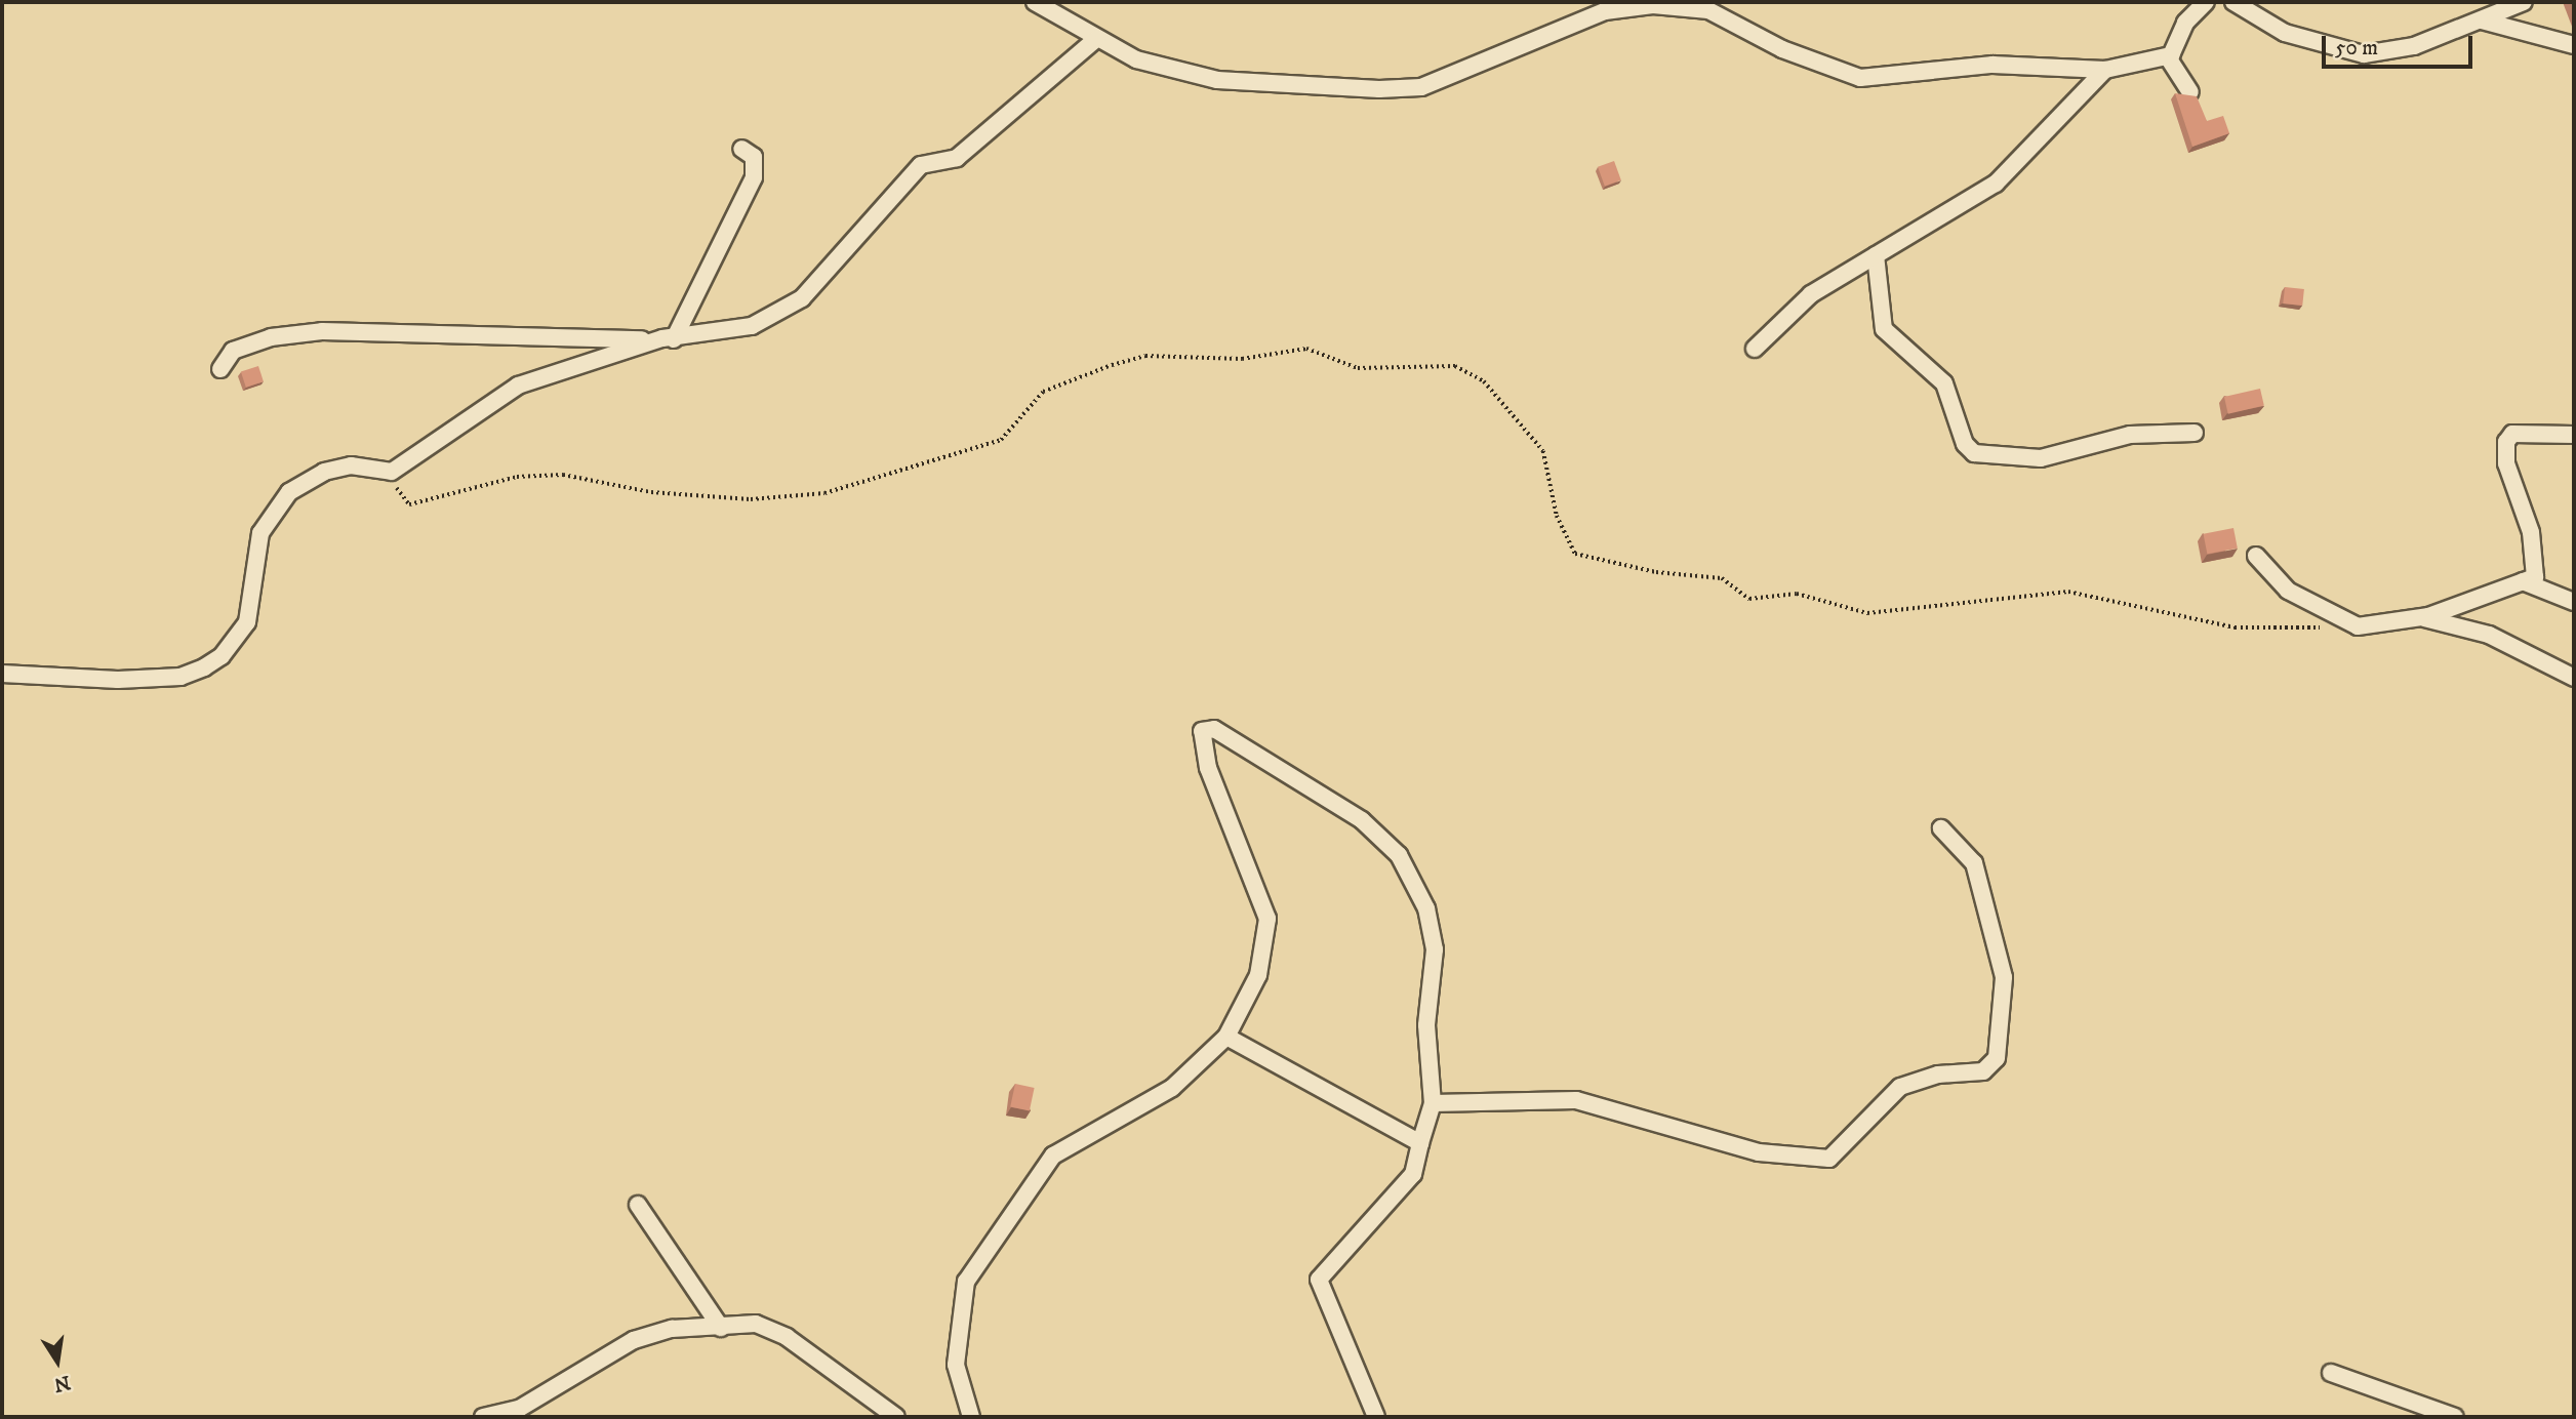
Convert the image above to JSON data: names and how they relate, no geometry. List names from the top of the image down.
{
  "scale_bar": "50 m",
  "north": "bottom"
}
